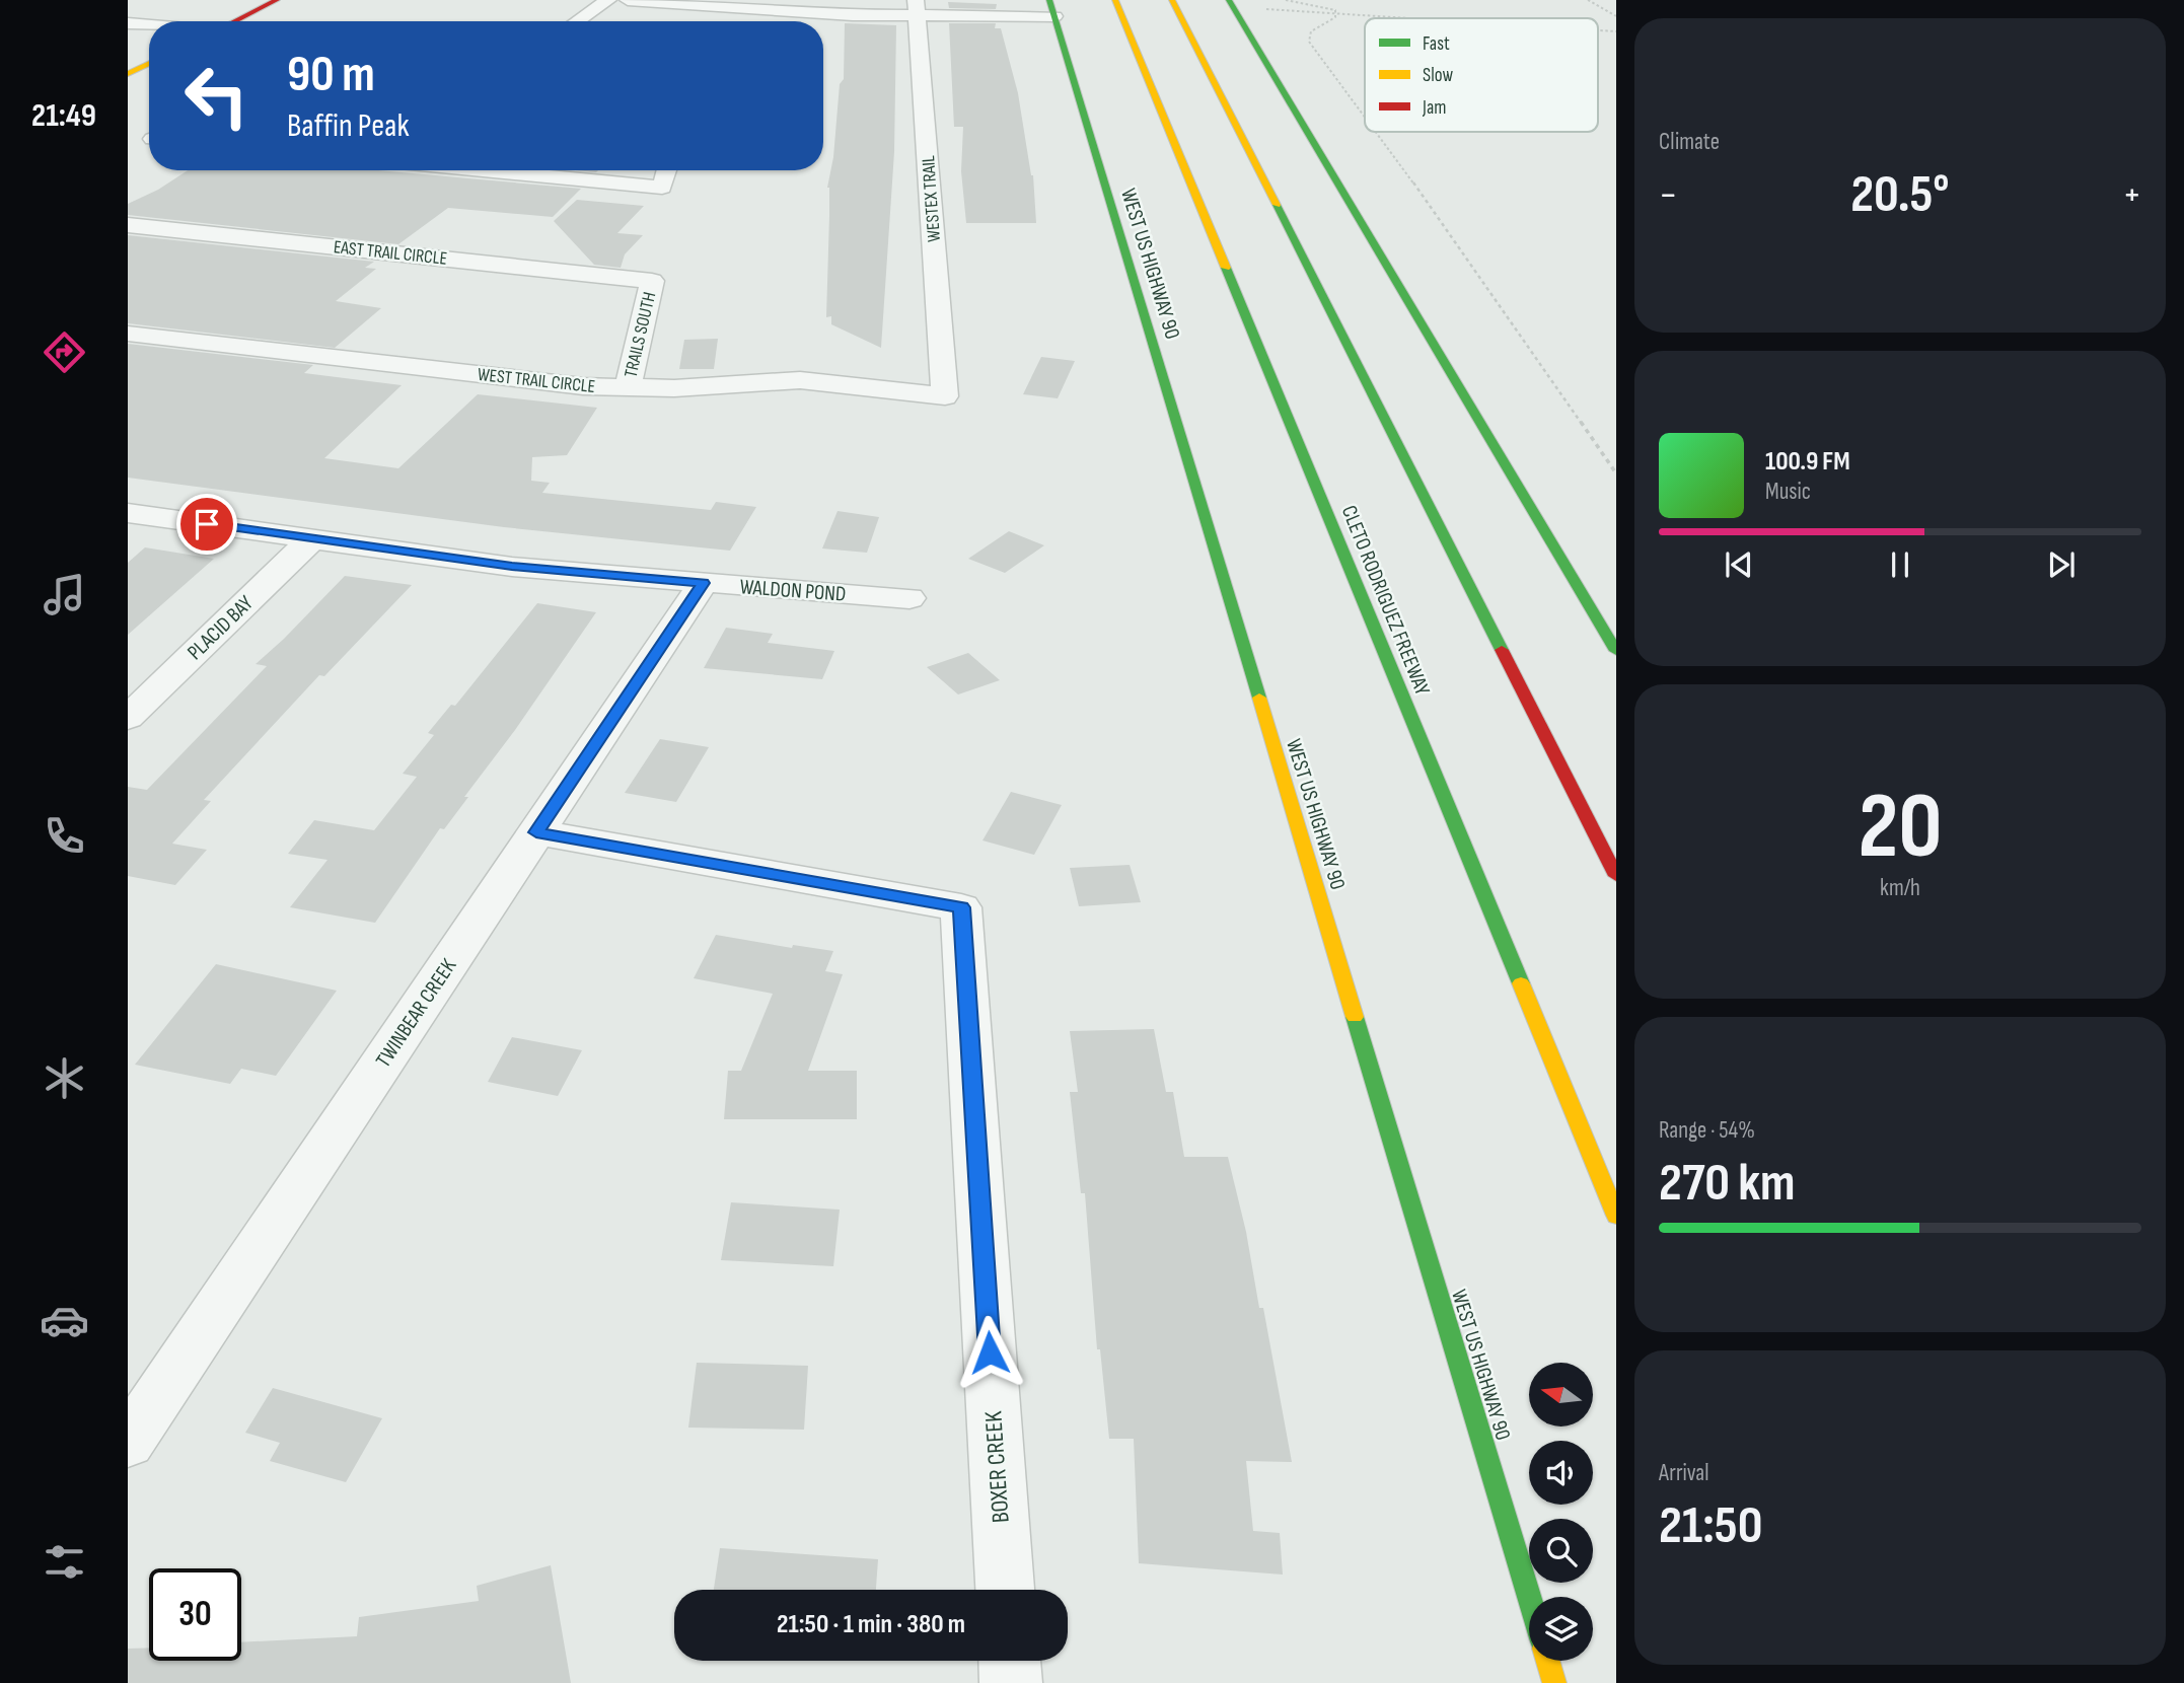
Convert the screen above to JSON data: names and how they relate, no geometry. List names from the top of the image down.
{
  "streets": {
    "main road": ["WEST US HIGHWAY 90", "CLETO RODRIGUEZ FREEWAY"],
    "street": [
      "WESTEX TRAIL",
      "EAST TRAIL CIRCLE",
      "TRAILS SOUTH",
      "WEST TRAIL CIRCLE",
      "WALDON POND",
      "PLACID BAY",
      "TWINBEAR CREEK",
      "BOXER CREEK"
    ]
  },
  "crossings": [
    ["WESTEX TRAIL", "WEST TRAIL CIRCLE"],
    ["EAST TRAIL CIRCLE", "TRAILS SOUTH"],
    ["TRAILS SOUTH", "WEST TRAIL CIRCLE"],
    ["WALDON POND", "PLACID BAY"],
    ["WALDON POND", "TWINBEAR CREEK"],
    ["TWINBEAR CREEK", "BOXER CREEK"]
  ],
  "legend": ["Fast", "Slow", "Jam"],
  "north": "left",
  "page": {
    "tabs": "21:49",
    "tile": [
      "Climate",
      ["20", "km/h"],
      ["Range · 54%", "270 km"],
      ["Arrival", "21:50"]
    ],
    "turn": ["90 m", "Baffin Peak"],
    "heat": ["−", "20.5°", "+"],
    "song": ["100.9 FM", "Music"],
    "limit": "30",
    "trip": "21:50 · 1 min · 380 m"
  }
}
